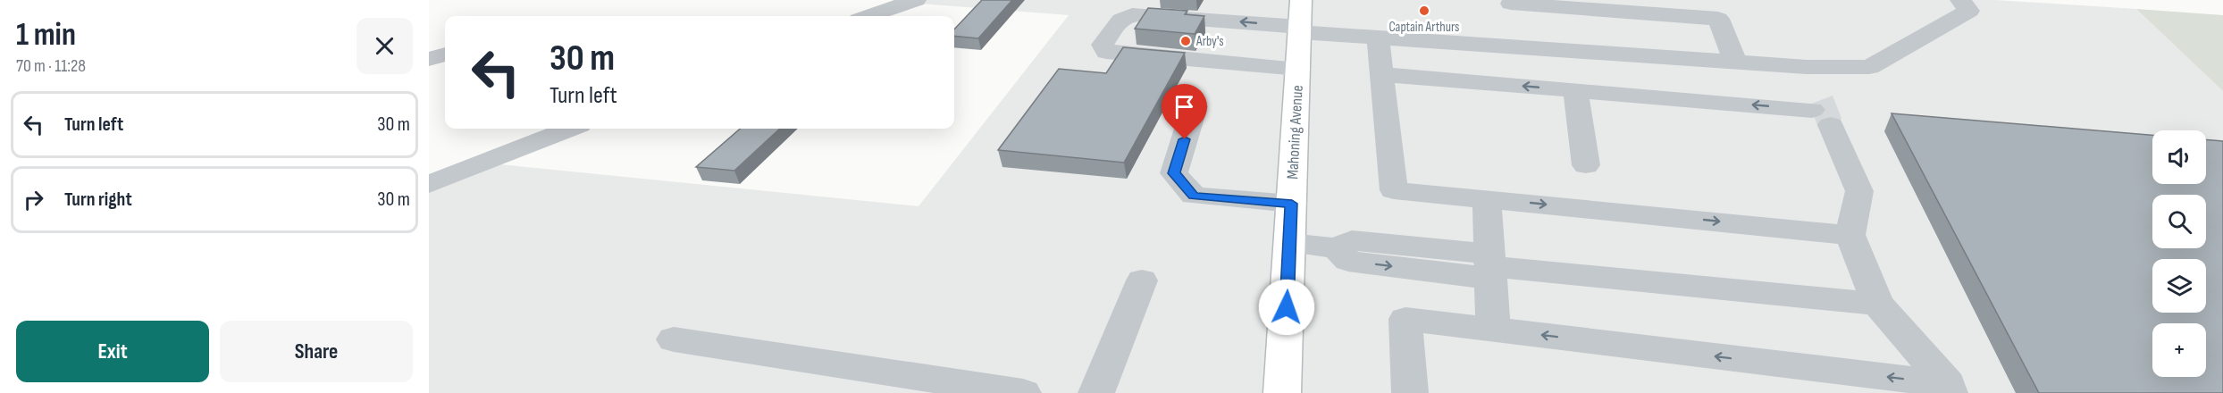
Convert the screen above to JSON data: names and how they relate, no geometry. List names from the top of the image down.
{
  "streets": {
    "main road": ["Mahoning Avenue"]
  },
  "places": ["Captain Arthurs", "Arby's"],
  "page": {
    "heading": ["1 min", "70 m · 11:28"],
    "turn": ["30 m", "Turn left"],
    "list": [
      {
        "name": "Turn left",
        "value": "30 m"
      },
      {
        "name": "Turn right",
        "value": "30 m"
      }
    ],
    "map_buttons": "+",
    "buttons": ["Exit", "Share"]
  }
}
